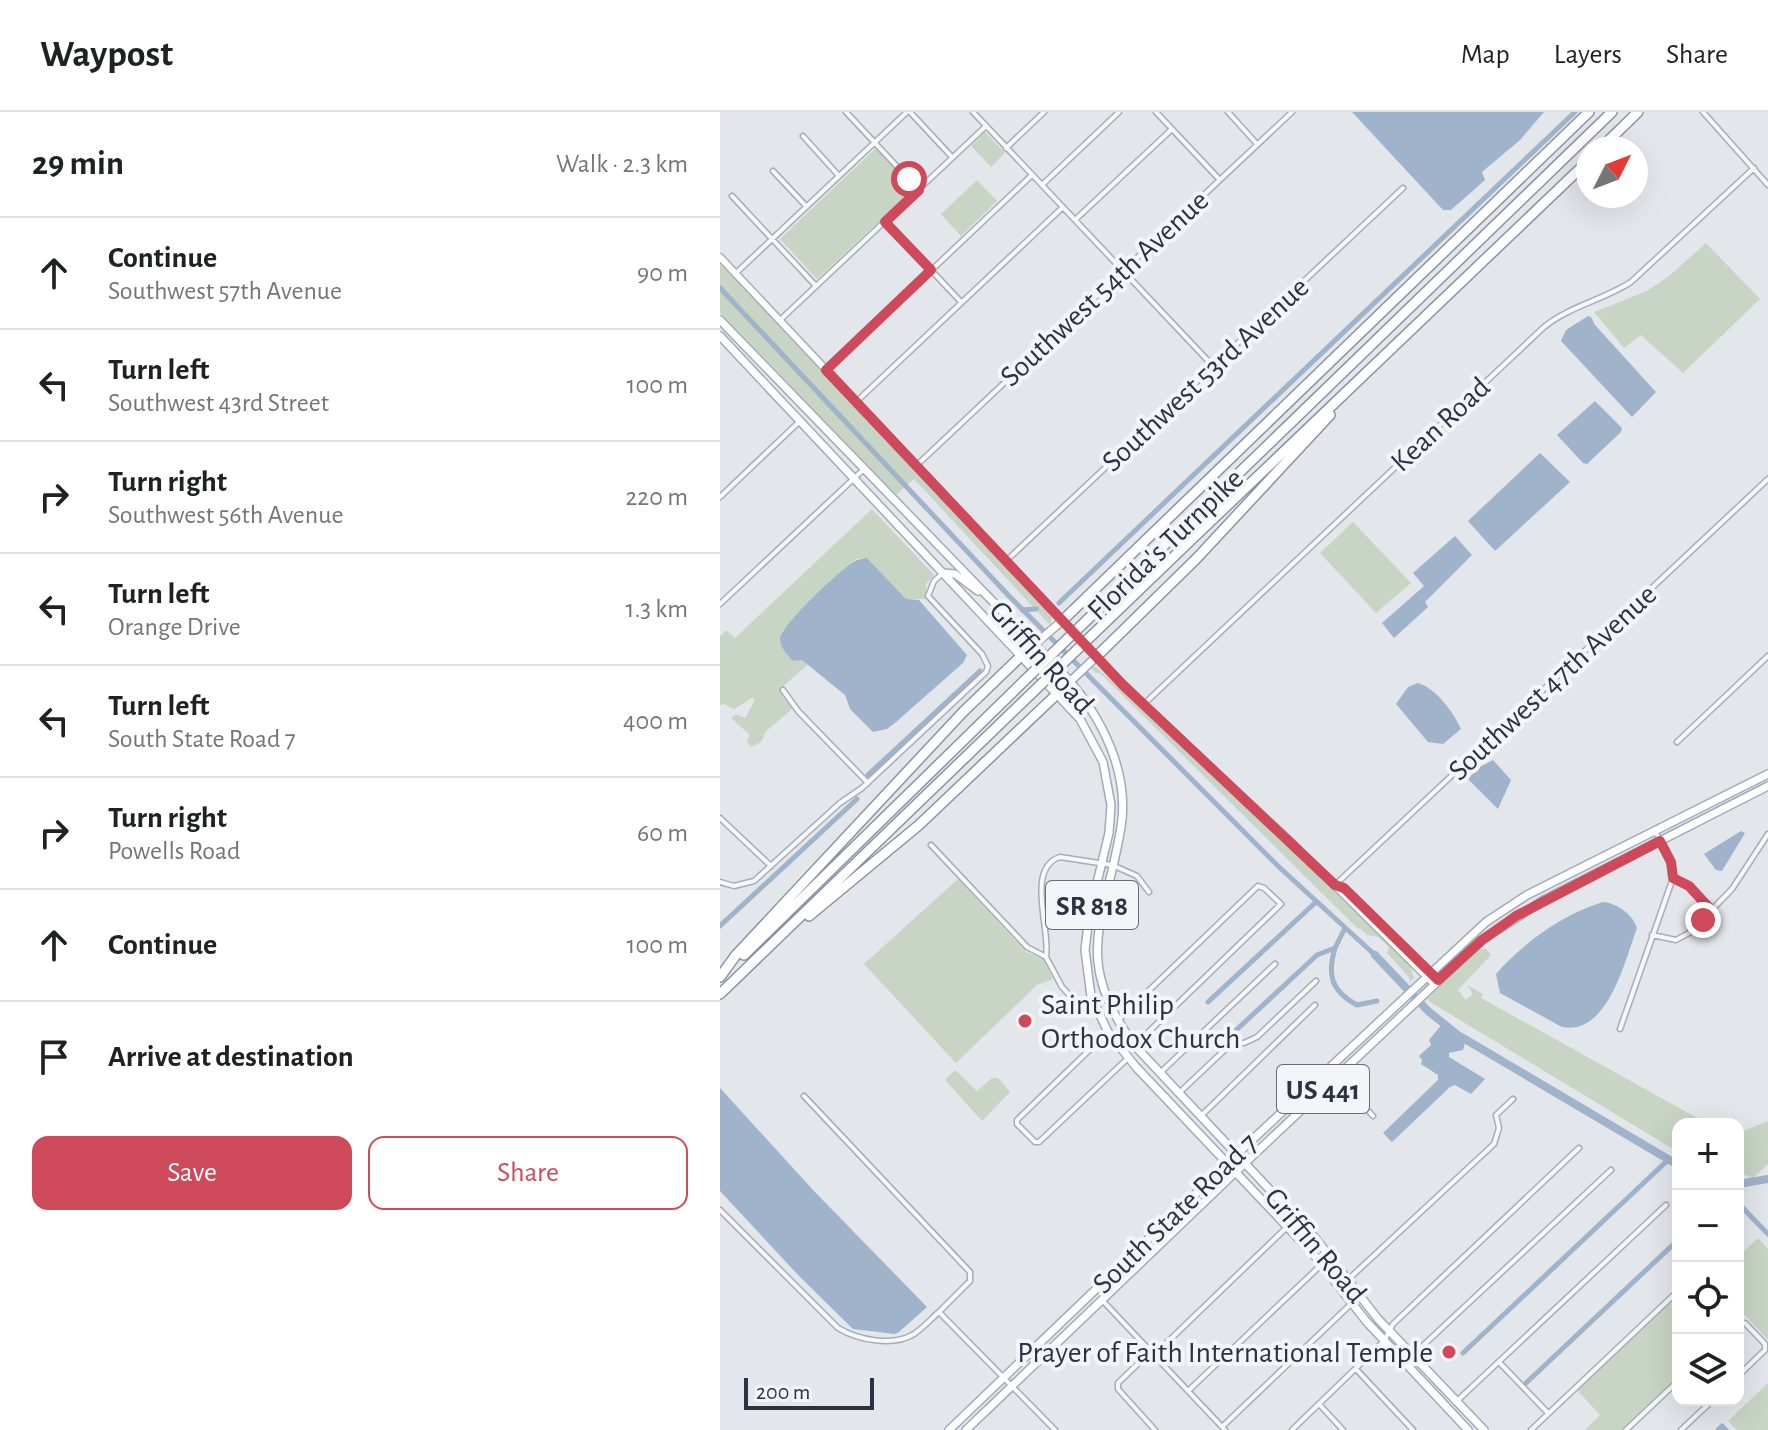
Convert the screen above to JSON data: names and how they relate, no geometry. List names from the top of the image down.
{
  "streets": {
    "highway": ["Florida's Turnpike"],
    "main road": [
      "Griffin Road",
      "SR 818",
      "US 441",
      "South State Road 7"
    ],
    "street": [
      "Southwest 54th Avenue",
      "Southwest 53rd Avenue",
      "Kean Road",
      "Southwest 47th Avenue"
    ]
  },
  "crossings": [
    ["Griffin Road", "South State Road 7"]
  ],
  "places": ["Saint Philip Orthodox Church", "Prayer of Faith International Temple"],
  "scale_bar": "200 m",
  "north": "top right",
  "page": {
    "header": "Waypost",
    "nav": ["Map", "Layers", "Share"],
    "heading": ["29 min", "Walk · 2.3 km"],
    "list": [
      ["Continue", "Southwest 57th Avenue", "90 m"],
      ["Turn left", "Southwest 43rd Street", "100 m"],
      ["Turn right", "Southwest 56th Avenue", "220 m"],
      ["Turn left", "Orange Drive", "1.3 km"],
      ["Turn left", "South State Road 7", "400 m"],
      ["Turn right", "Powells Road", "60 m"],
      ["Continue", "100 m"],
      "Arrive at destination"
    ],
    "buttons": ["Save", "Share"],
    "map_buttons": ["+", "−"],
    "scale": "200 m"
  }
}
